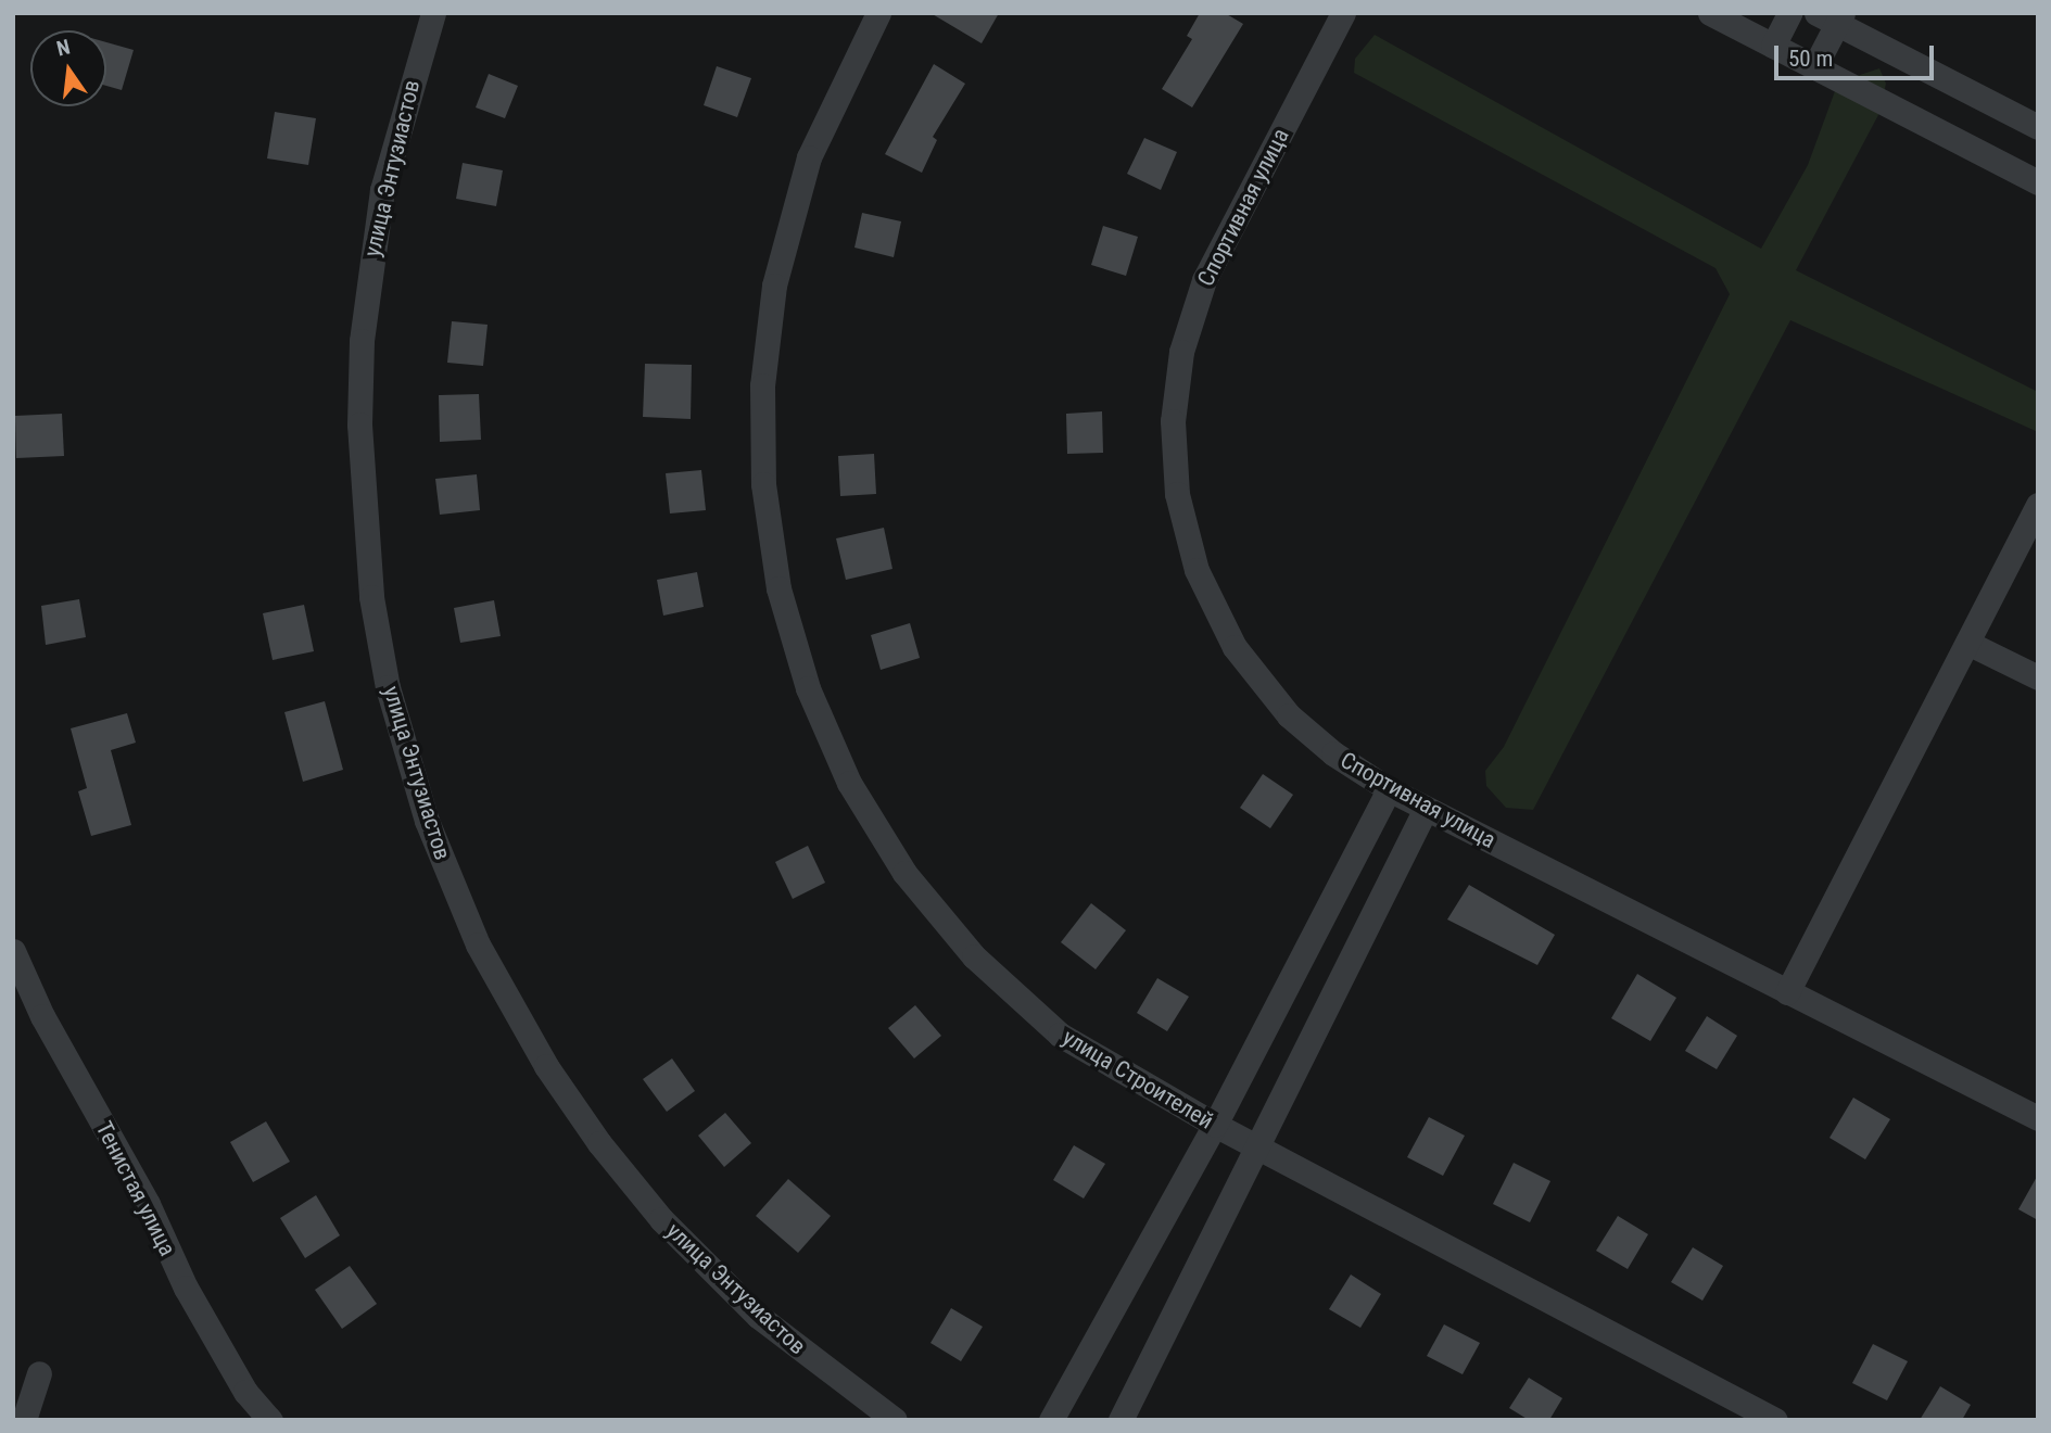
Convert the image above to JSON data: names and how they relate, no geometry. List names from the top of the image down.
{
  "streets": {
    "street": [
      "улица Энтузиастов",
      "Спортивная улица",
      "улица Строителей",
      "Тенистая улица"
    ]
  },
  "scale_bar": "50 m",
  "north": "top"
}
